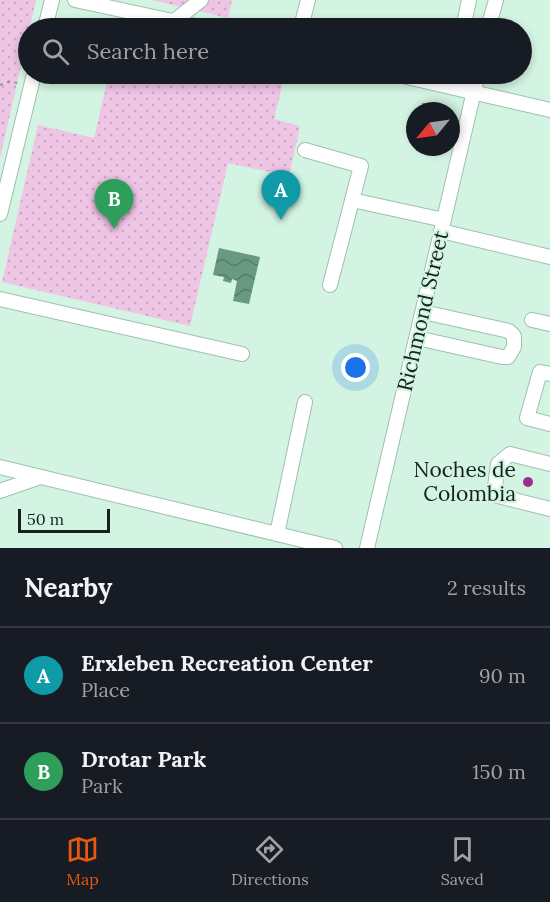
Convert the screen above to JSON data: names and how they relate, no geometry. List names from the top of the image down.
{
  "streets": {
    "street": ["Richmond Street"]
  },
  "places": ["Noches de Colombia"],
  "scale_bar": "50 m",
  "north": "bottom left",
  "page": {
    "search": "Search here",
    "pins": ["A", "B"],
    "scale": "50 m",
    "heading": ["Nearby", "2 results"],
    "list": [
      {
        "mark": "A",
        "name": "Erxleben Recreation Center",
        "note": "Place",
        "value": "90 m"
      },
      {
        "mark": "B",
        "name": "Drotar Park",
        "note": "Park",
        "value": "150 m"
      }
    ],
    "nav": ["Map", "Directions", "Saved"]
  }
}
